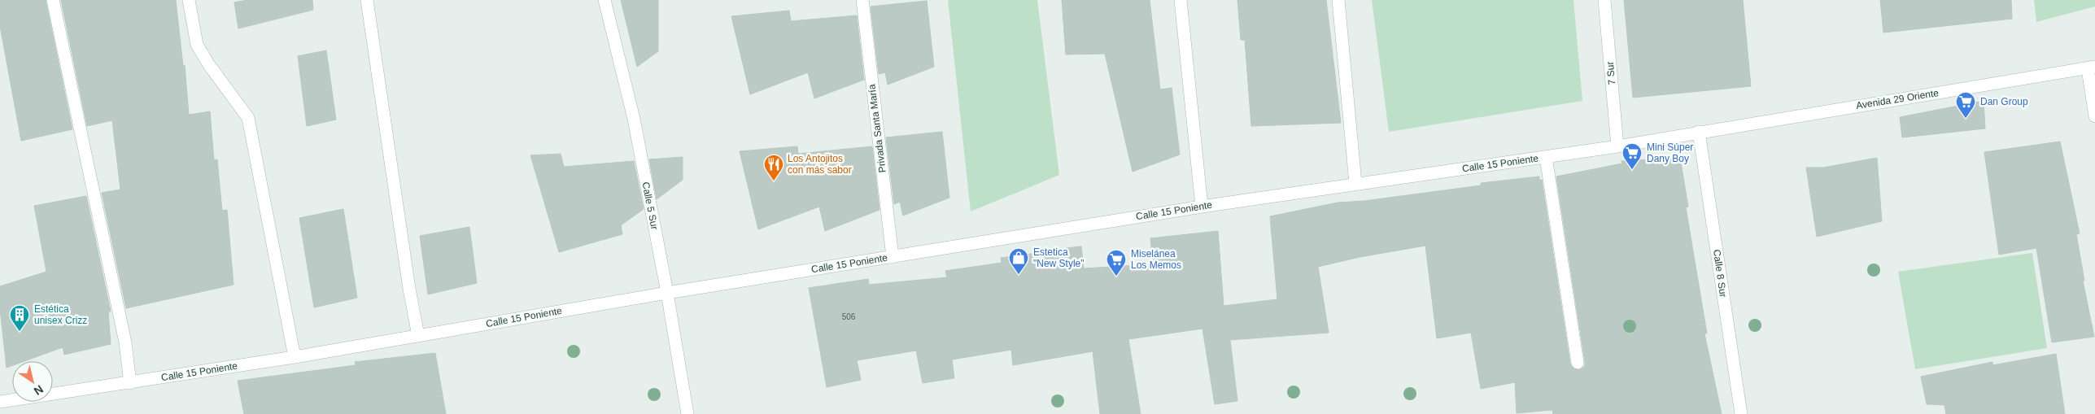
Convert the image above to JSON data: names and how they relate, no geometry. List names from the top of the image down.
{
  "streets": {
    "street": [
      "7 Sur",
      "Avenida 29 Oriente",
      "Privada Santa María",
      "Calle 15 Poniente",
      "Calle 5 Sur",
      "Calle 8 Sur"
    ]
  },
  "crossings": [
    ["7 Sur", "Calle 15 Poniente"],
    ["Avenida 29 Oriente", "Calle 15 Poniente"],
    ["Avenida 29 Oriente", "Calle 8 Sur"],
    ["Privada Santa María", "Calle 15 Poniente"],
    ["Calle 15 Poniente", "Calle 5 Sur"],
    ["Calle 15 Poniente", "Calle 8 Sur"]
  ],
  "places": {
    "supermarket": ["Dan Group", "Mini Súper Dany Boy", "Miselánea Los Memos"],
    "restaurant": ["Los Antojitos con más sabor"],
    "shop": ["Estetica \"New Style\""],
    "building": ["Estética unisex Crizz"]
  },
  "house_numbers": ["506"],
  "north": "bottom right"
}
